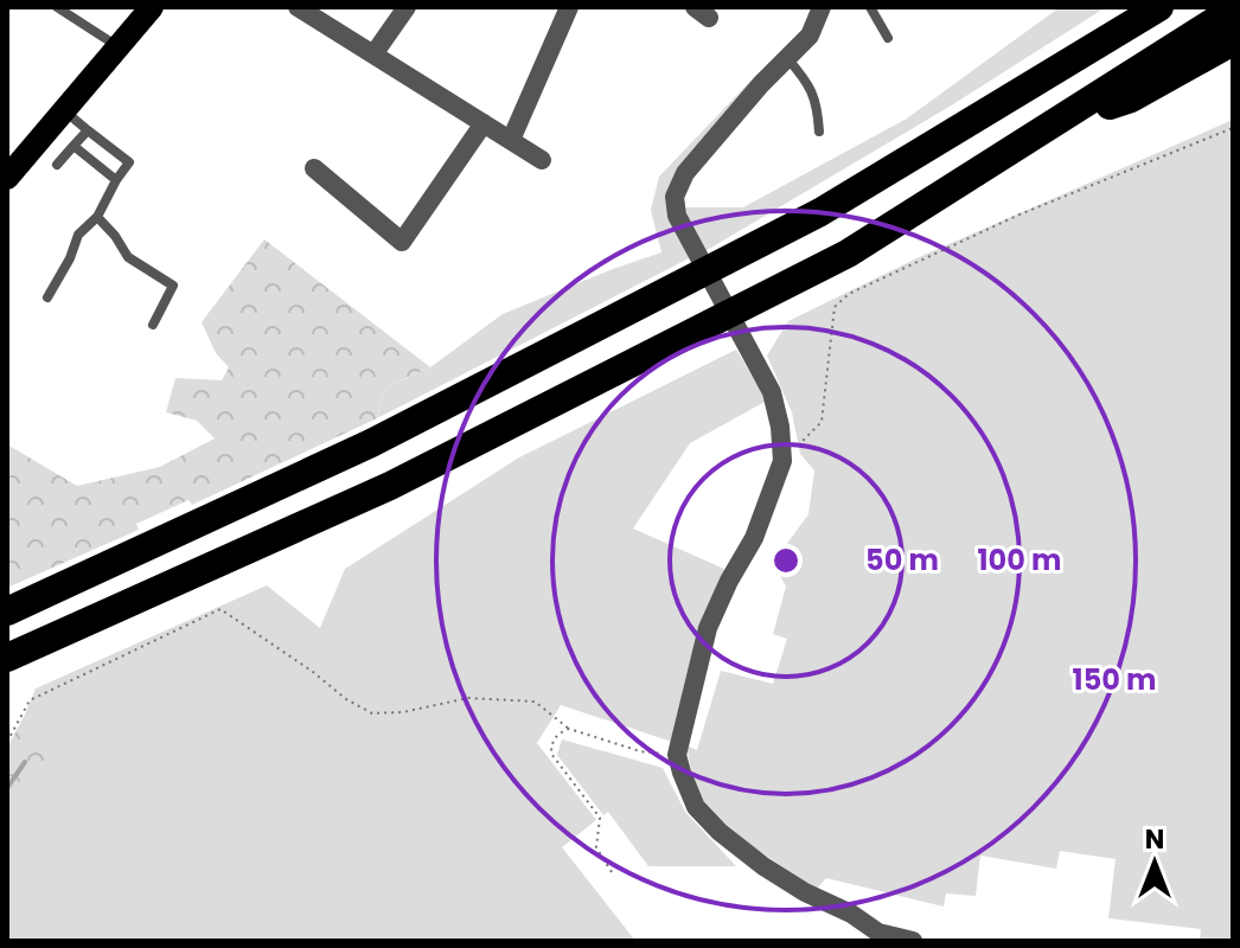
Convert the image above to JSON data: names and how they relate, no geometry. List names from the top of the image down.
{
  "north": "top",
  "rings": ["50 m", "100 m", "150 m"]
}
